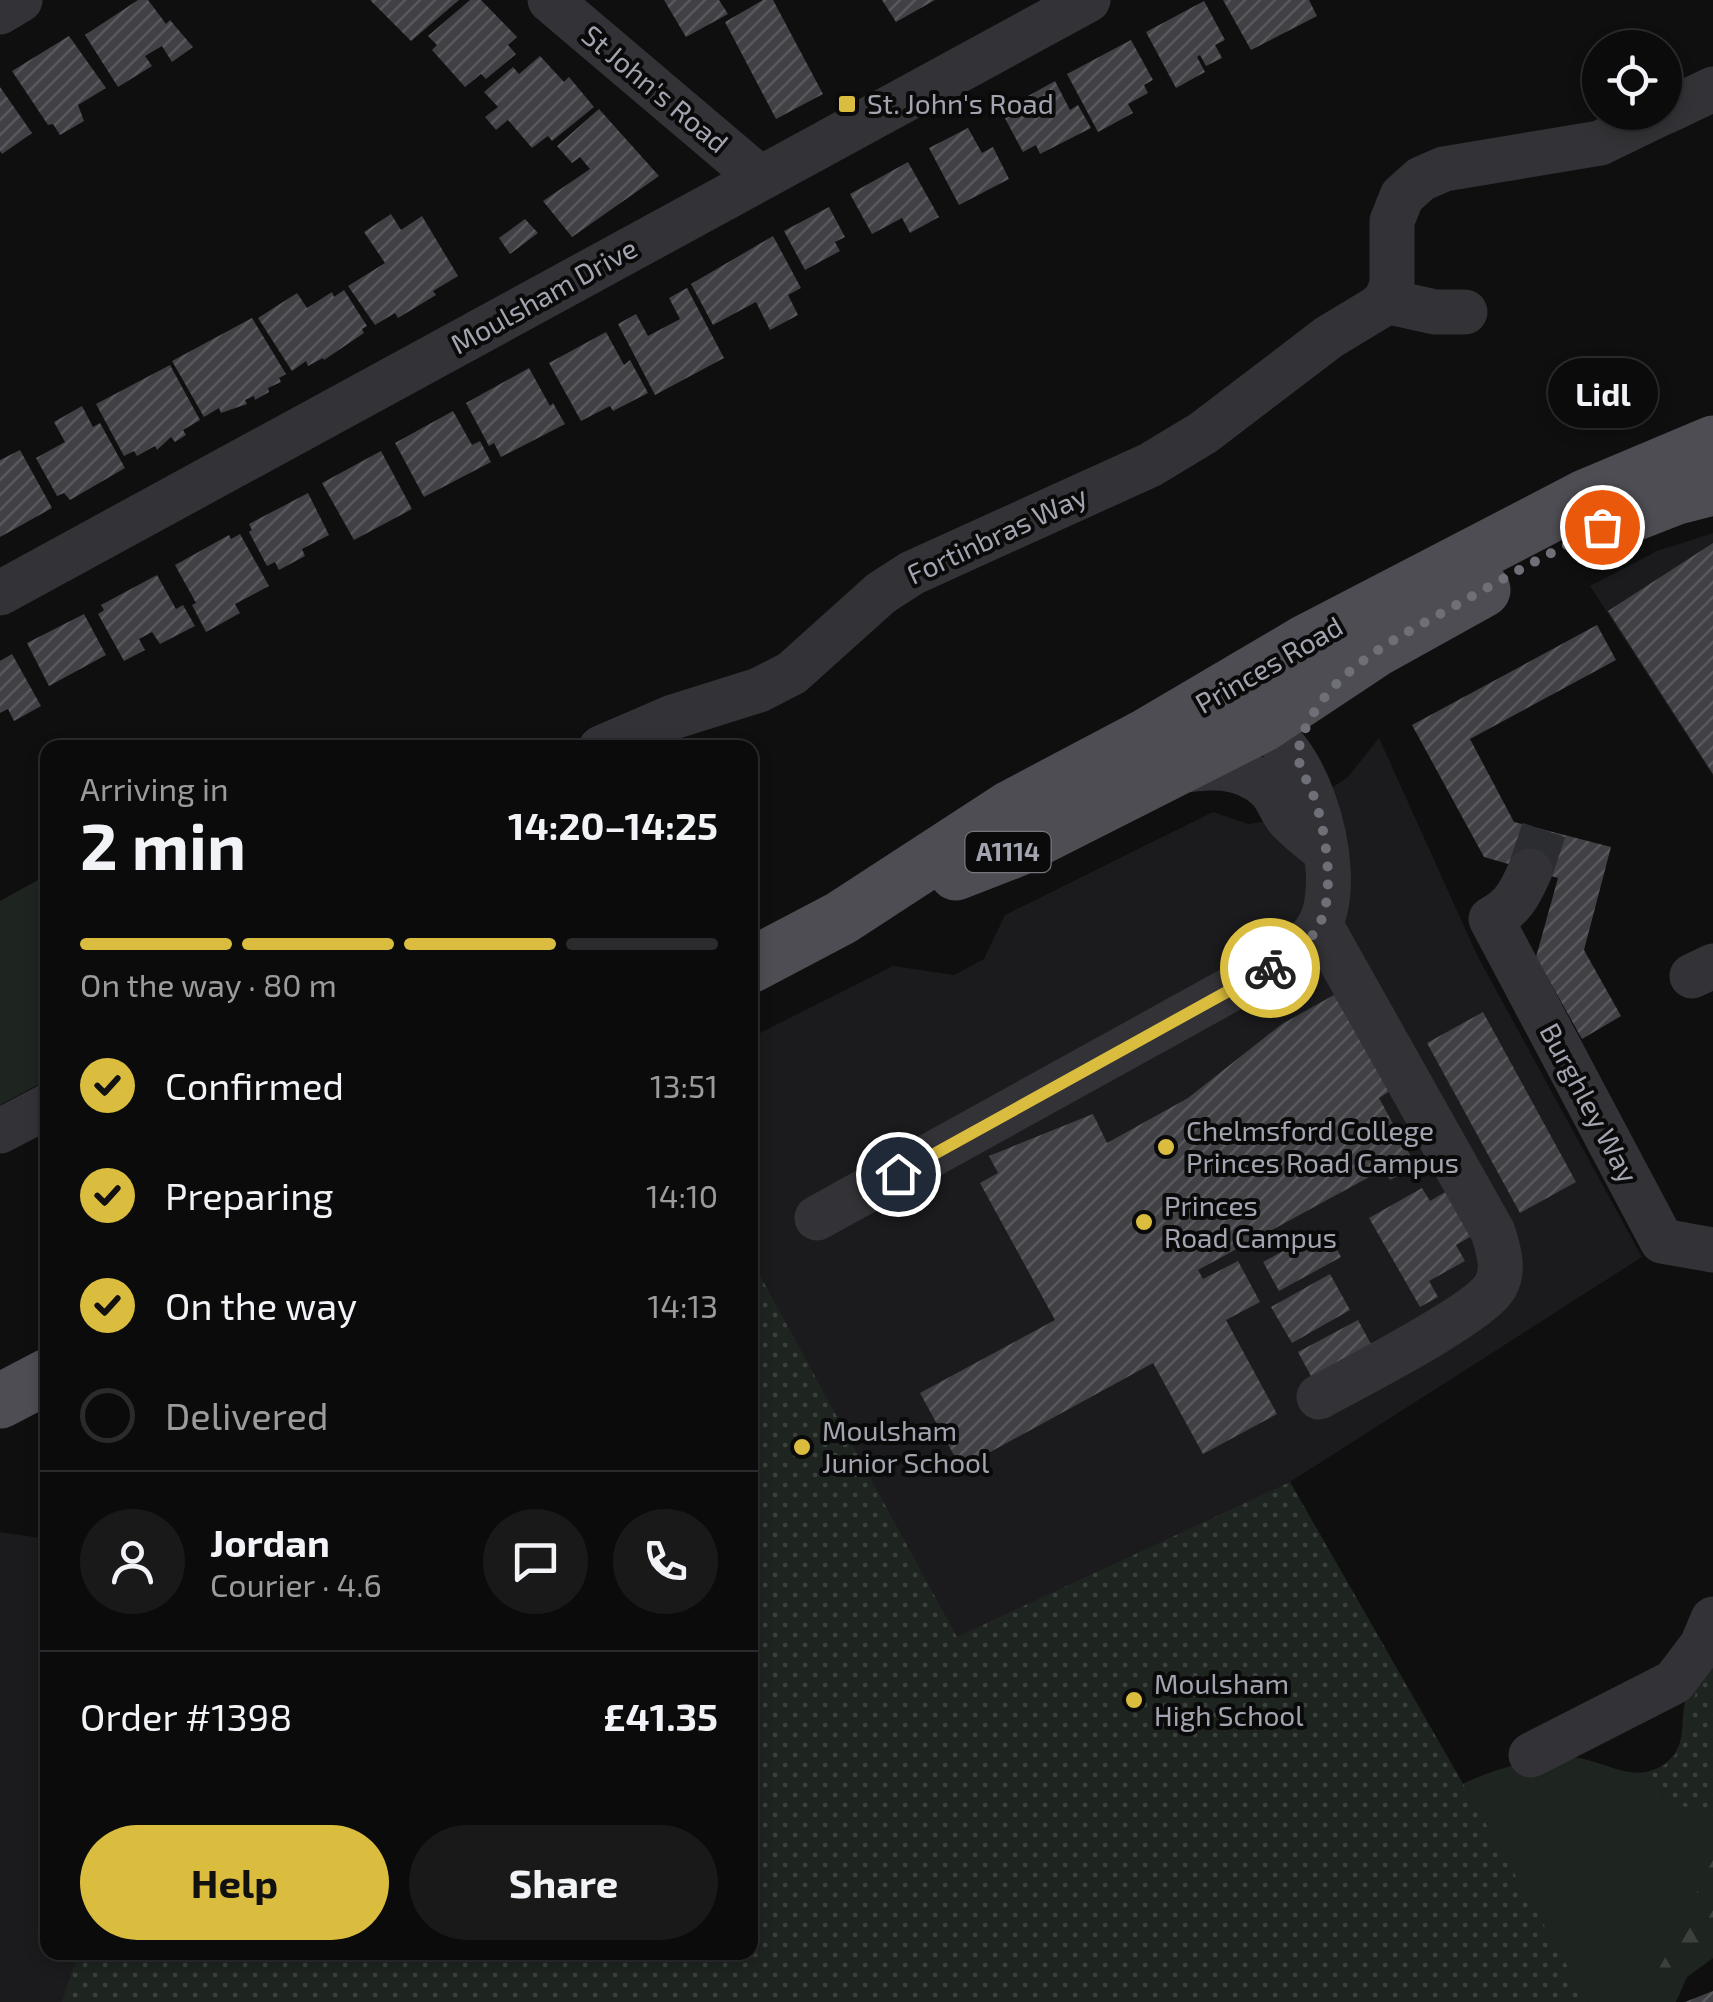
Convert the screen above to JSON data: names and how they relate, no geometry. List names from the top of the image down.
{
  "streets": {
    "main road": ["Princes Road", "A1114"],
    "street": [
      "St John's Road",
      "Moulsham Drive",
      "Fortinbras Way",
      "Burghley Way"
    ]
  },
  "crossings": [
    ["St John's Road", "Moulsham Drive"]
  ],
  "places": {
    "transit": ["St. John's Road"],
    "other": [
      "Lidl",
      "Chelmsford College Princes Road Campus",
      "Princes Road Campus",
      "Moulsham Junior School",
      "Moulsham High School"
    ]
  },
  "page": {
    "bubble": "Lidl",
    "heading": ["2 min", "Arriving in", "14:20–14:25"],
    "panel": [
      "Jordan",
      "Courier · 4.6",
      "Order #1398",
      "£41.35"
    ],
    "bar": "On the way · 80 m",
    "list": [
      ["Confirmed", "13:51"],
      ["Preparing", "14:10"],
      ["On the way", "14:13"],
      "Delivered"
    ],
    "buttons": ["Help", "Share"]
  }
}
